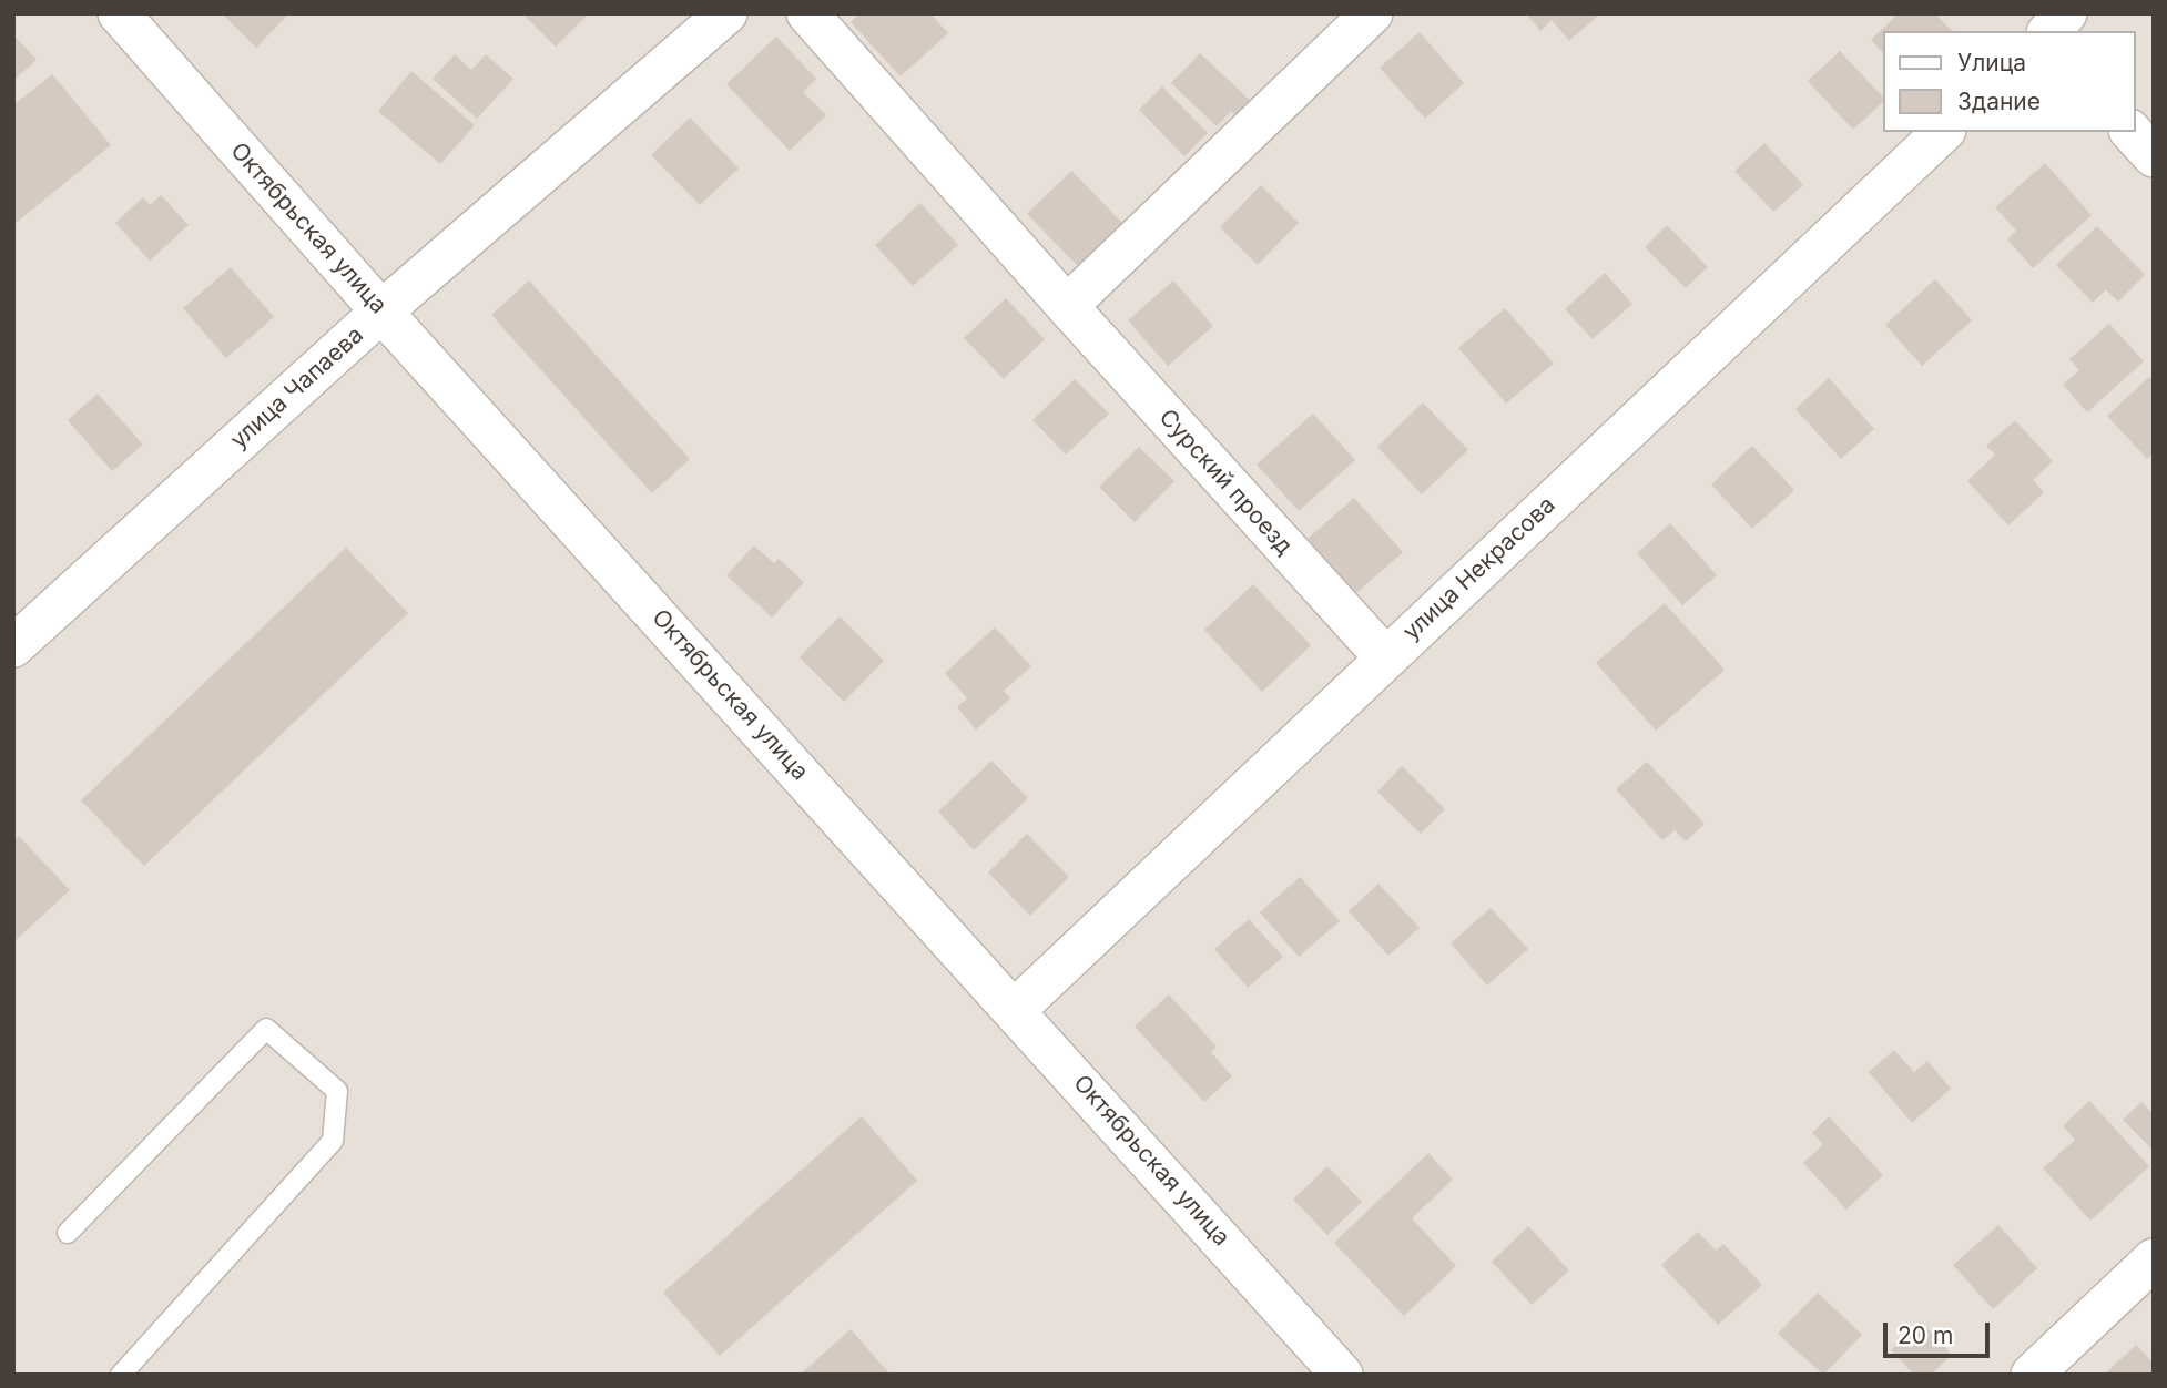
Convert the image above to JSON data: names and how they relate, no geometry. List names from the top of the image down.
{
  "streets": {
    "street": [
      "Октябрьская улица",
      "улица Чапаева",
      "Сурский проезд",
      "улица Некрасова"
    ]
  },
  "crossings": [
    ["Октябрьская улица", "улица Чапаева"],
    ["Октябрьская улица", "улица Некрасова"],
    ["Сурский проезд", "улица Некрасова"]
  ],
  "legend": ["Улица", "Здание"],
  "scale_bar": "20 m"
}
